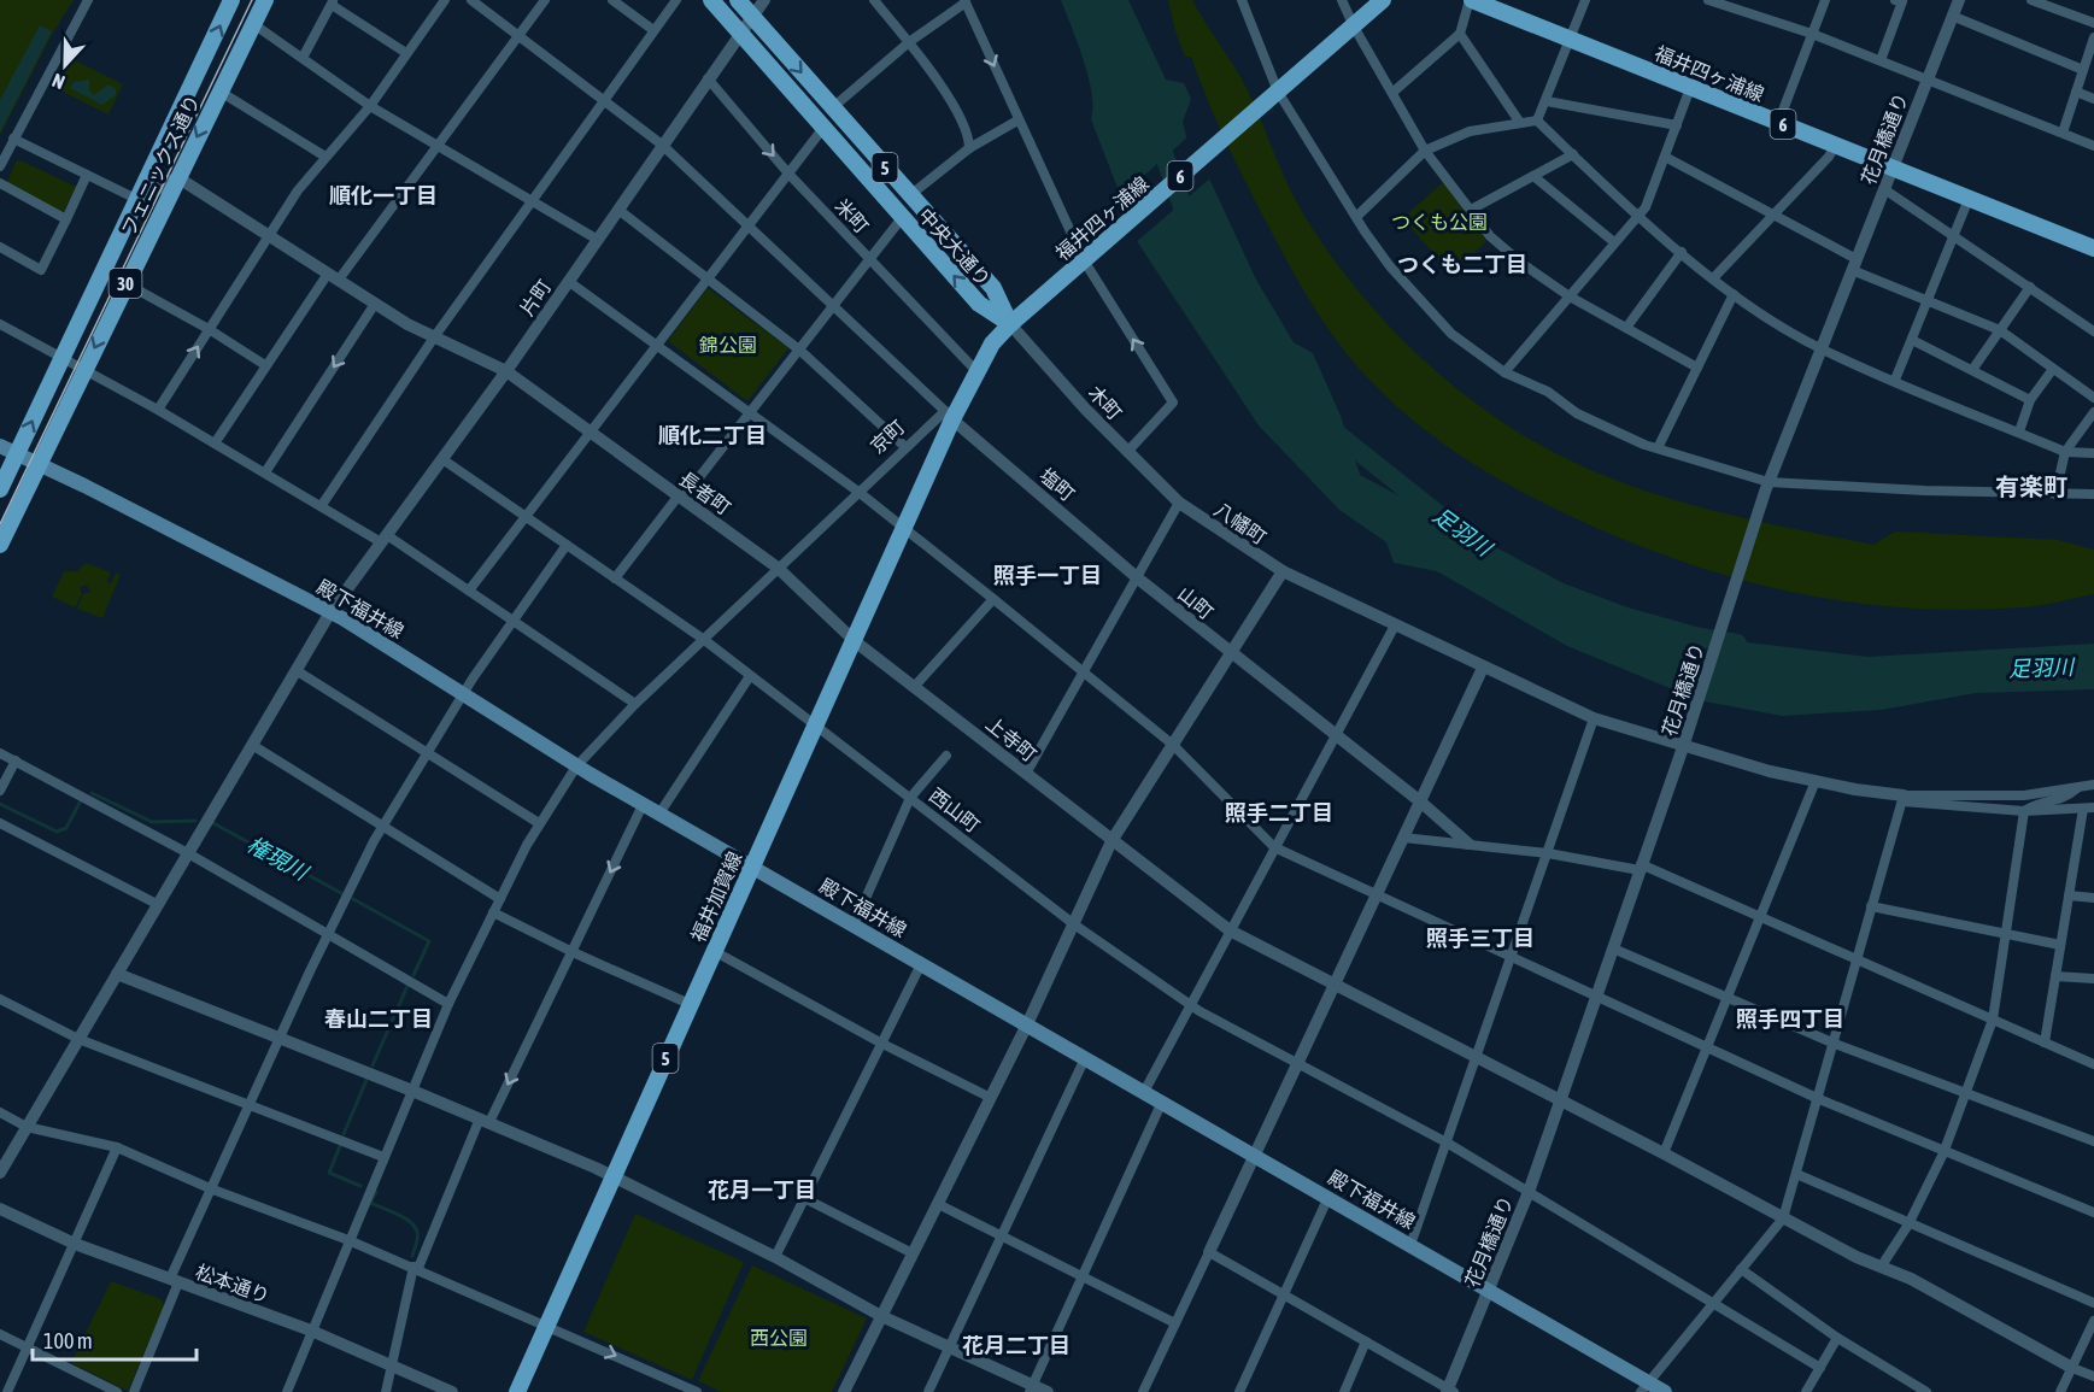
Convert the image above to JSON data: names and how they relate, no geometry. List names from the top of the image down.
{
  "streets": {
    "main road": [
      "福井四ヶ浦線",
      "6",
      "フェニックス通り",
      "5",
      "中央大通り",
      "30",
      "京町",
      "殿下福井線",
      "福井加賀線"
    ],
    "street": [
      "花月橋通り",
      "米町",
      "片町",
      "木町",
      "塩町",
      "長者町",
      "八幡町",
      "山町",
      "上寺町",
      "西山町",
      "松本通り"
    ]
  },
  "crossings": [
    ["福井四ヶ浦線", "花月橋通り"],
    ["福井四ヶ浦線", "中央大通り"],
    ["福井四ヶ浦線", "木町"],
    ["福井四ヶ浦線", "京町"],
    ["花月橋通り", "八幡町"],
    ["花月橋通り", "殿下福井線"],
    ["花月橋通り", "上寺町"],
    ["花月橋通り", "西山町"],
    ["フェニックス通り", "長者町"],
    ["フェニックス通り", "殿下福井線"],
    ["米町", "片町"],
    ["米町", "京町"],
    ["中央大通り", "片町"],
    ["中央大通り", "木町"],
    ["中央大通り", "京町"],
    ["片町", "長者町"],
    ["片町", "殿下福井線"],
    ["片町", "西山町"],
    ["木町", "京町"],
    ["木町", "八幡町"],
    ["京町", "塩町"],
    ["京町", "長者町"],
    ["京町", "殿下福井線"],
    ["京町", "上寺町"],
    ["京町", "西山町"],
    ["京町", "福井加賀線"],
    ["京町", "松本通り"],
    ["塩町", "山町"],
    ["塩町", "福井加賀線"],
    ["長者町", "上寺町"],
    ["殿下福井線", "福井加賀線"],
    ["上寺町", "福井加賀線"],
    ["西山町", "福井加賀線"]
  ],
  "districts": [
    "順化一丁目",
    "つくも二丁目",
    "順化二丁目",
    "有楽町",
    "照手一丁目",
    "照手二丁目",
    "照手三丁目",
    "春山二丁目",
    "照手四丁目",
    "花月一丁目",
    "花月二丁目"
  ],
  "water": ["足羽川", "権現川"],
  "parks": ["つくも公園", "錦公園", "西公園"],
  "scale_bar": "100 m",
  "north": "bottom"
}
